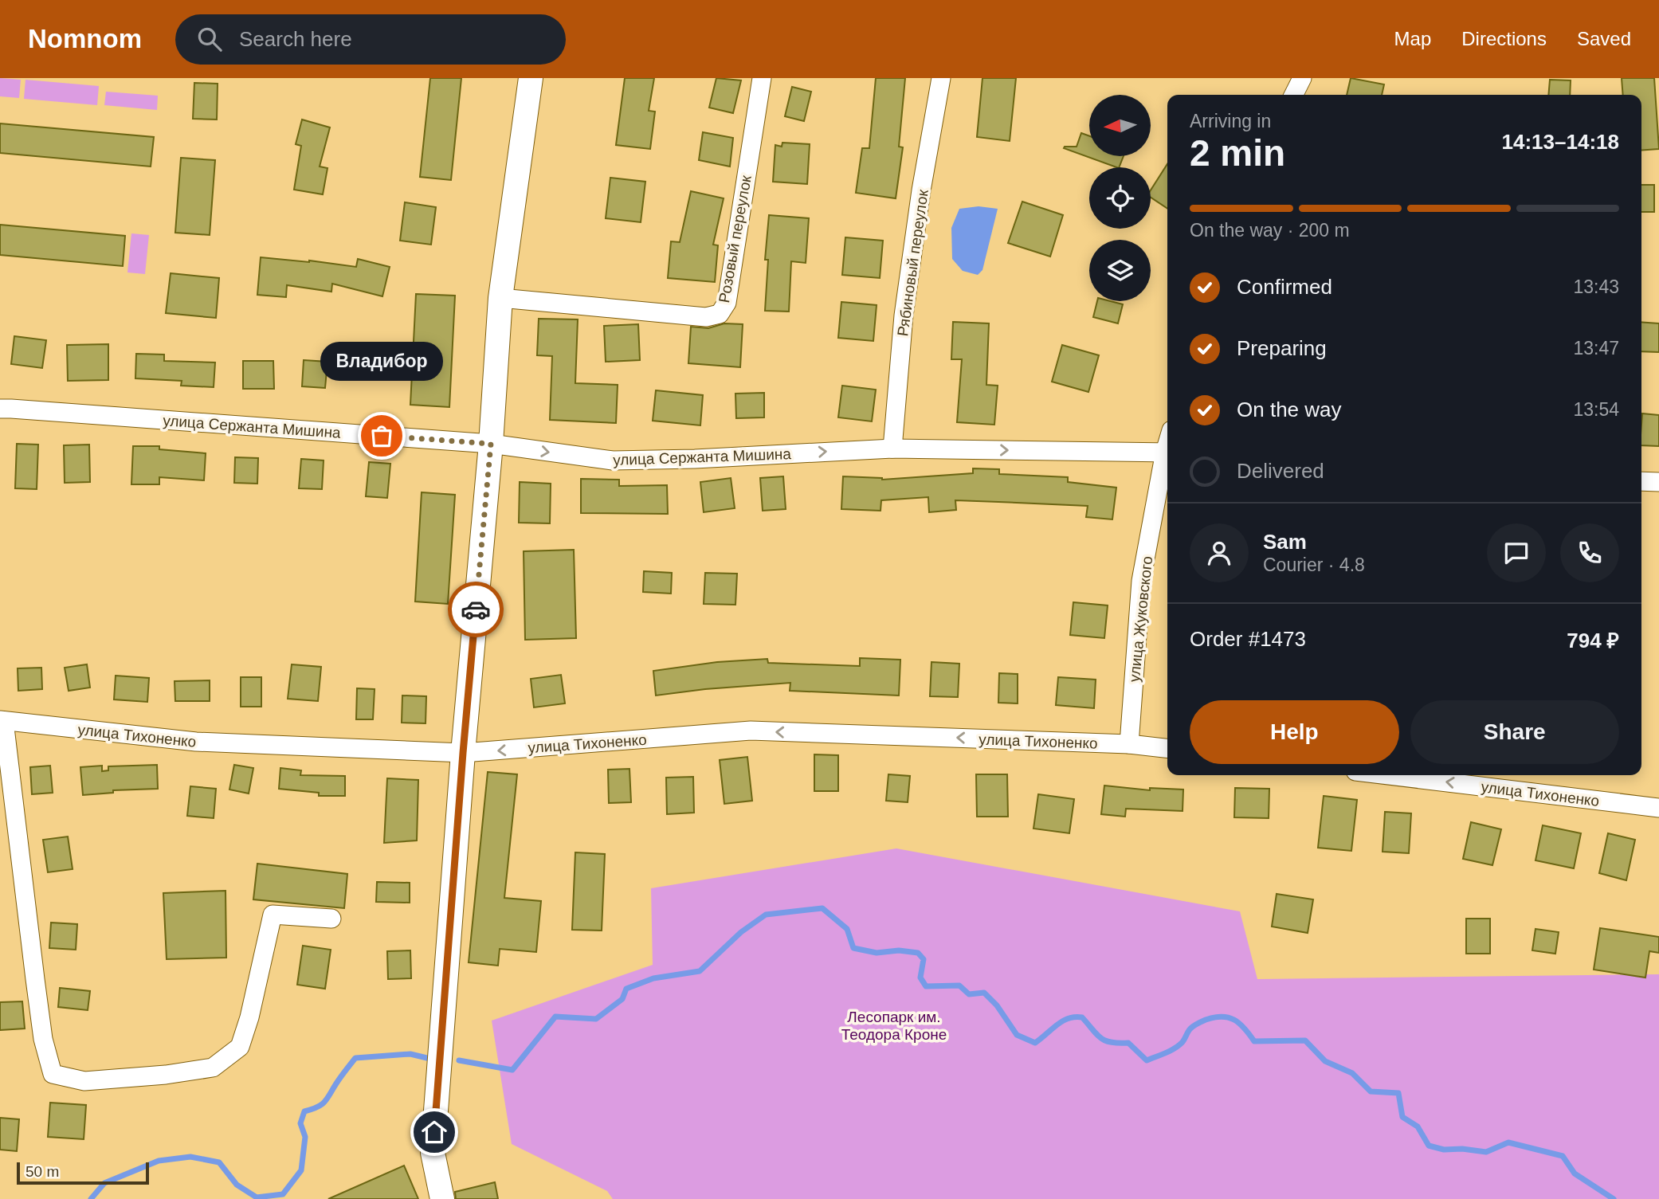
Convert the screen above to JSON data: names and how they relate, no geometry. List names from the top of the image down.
{
  "streets": {
    "street": [
      "Розовый переулок",
      "Рябиновый переулок",
      "улица Сержанта Мишина",
      "улица Жуковского",
      "улица Тихоненко"
    ]
  },
  "crossings": [
    ["Рябиновый переулок", "улица Сержанта Мишина"],
    ["улица Жуковского", "улица Тихоненко"]
  ],
  "one_way": ["улица Сержанта Мишина", "улица Тихоненко"],
  "parks": ["Лесопарк им. Теодора Кроне"],
  "places": ["Владибор"],
  "scale_bar": "50 m",
  "north": "left",
  "page": {
    "header": "Nomnom",
    "search": "Search here",
    "nav": ["Map", "Directions", "Saved"],
    "heading": ["2 min", "Arriving in", "14:13–14:18"],
    "panel": [
      "Sam",
      "Courier · 4.8",
      "Order #1473",
      "794 ₽"
    ],
    "bar": "On the way · 200 m",
    "list": [
      ["Confirmed", "13:43"],
      ["Preparing", "13:47"],
      ["On the way", "13:54"],
      "Delivered"
    ],
    "bubble": "Владибор",
    "buttons": ["Help", "Share"],
    "scale": "50 m"
  }
}
